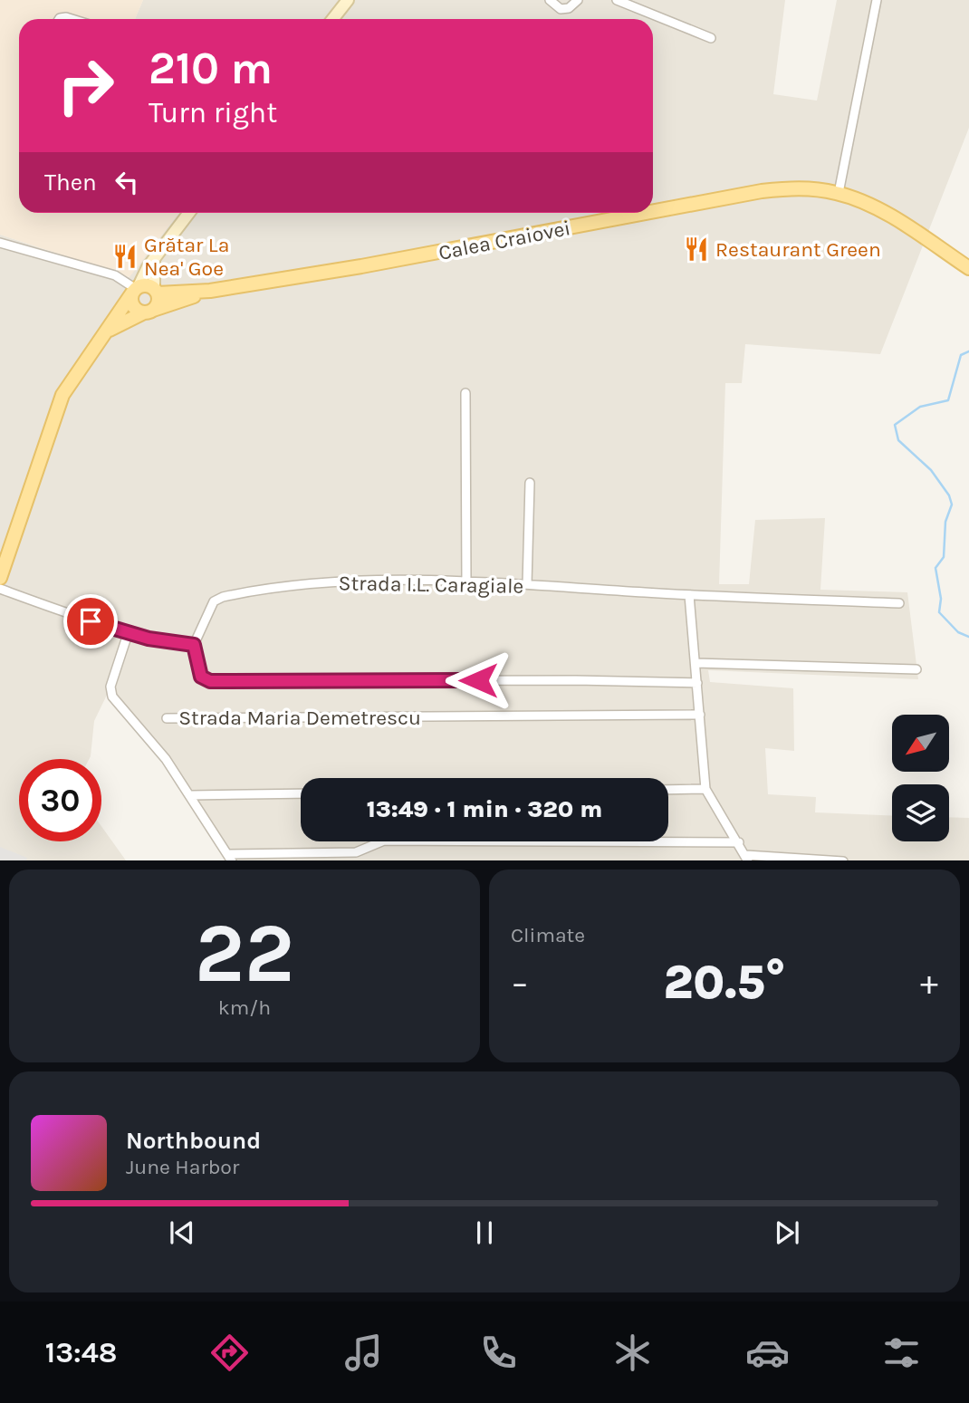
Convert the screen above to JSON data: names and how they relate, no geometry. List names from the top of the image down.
{
  "streets": {
    "main road": ["Calea Craiovei"],
    "street": ["Strada I.L. Caragiale", "Strada Maria Demetrescu"]
  },
  "places": {
    "restaurant": ["Restaurant Green", "Grătar La Nea' Goe"]
  },
  "north": "bottom left",
  "page": {
    "turn": ["210 m", "Turn right"],
    "then": "Then",
    "limit": "30",
    "trip": "13:49 · 1 min · 320 m",
    "tile": [
      ["22", "km/h"],
      "Climate"
    ],
    "heat": ["−", "20.5°", "+"],
    "song": ["Northbound", "June Harbor"],
    "tabs": "13:48"
  }
}
